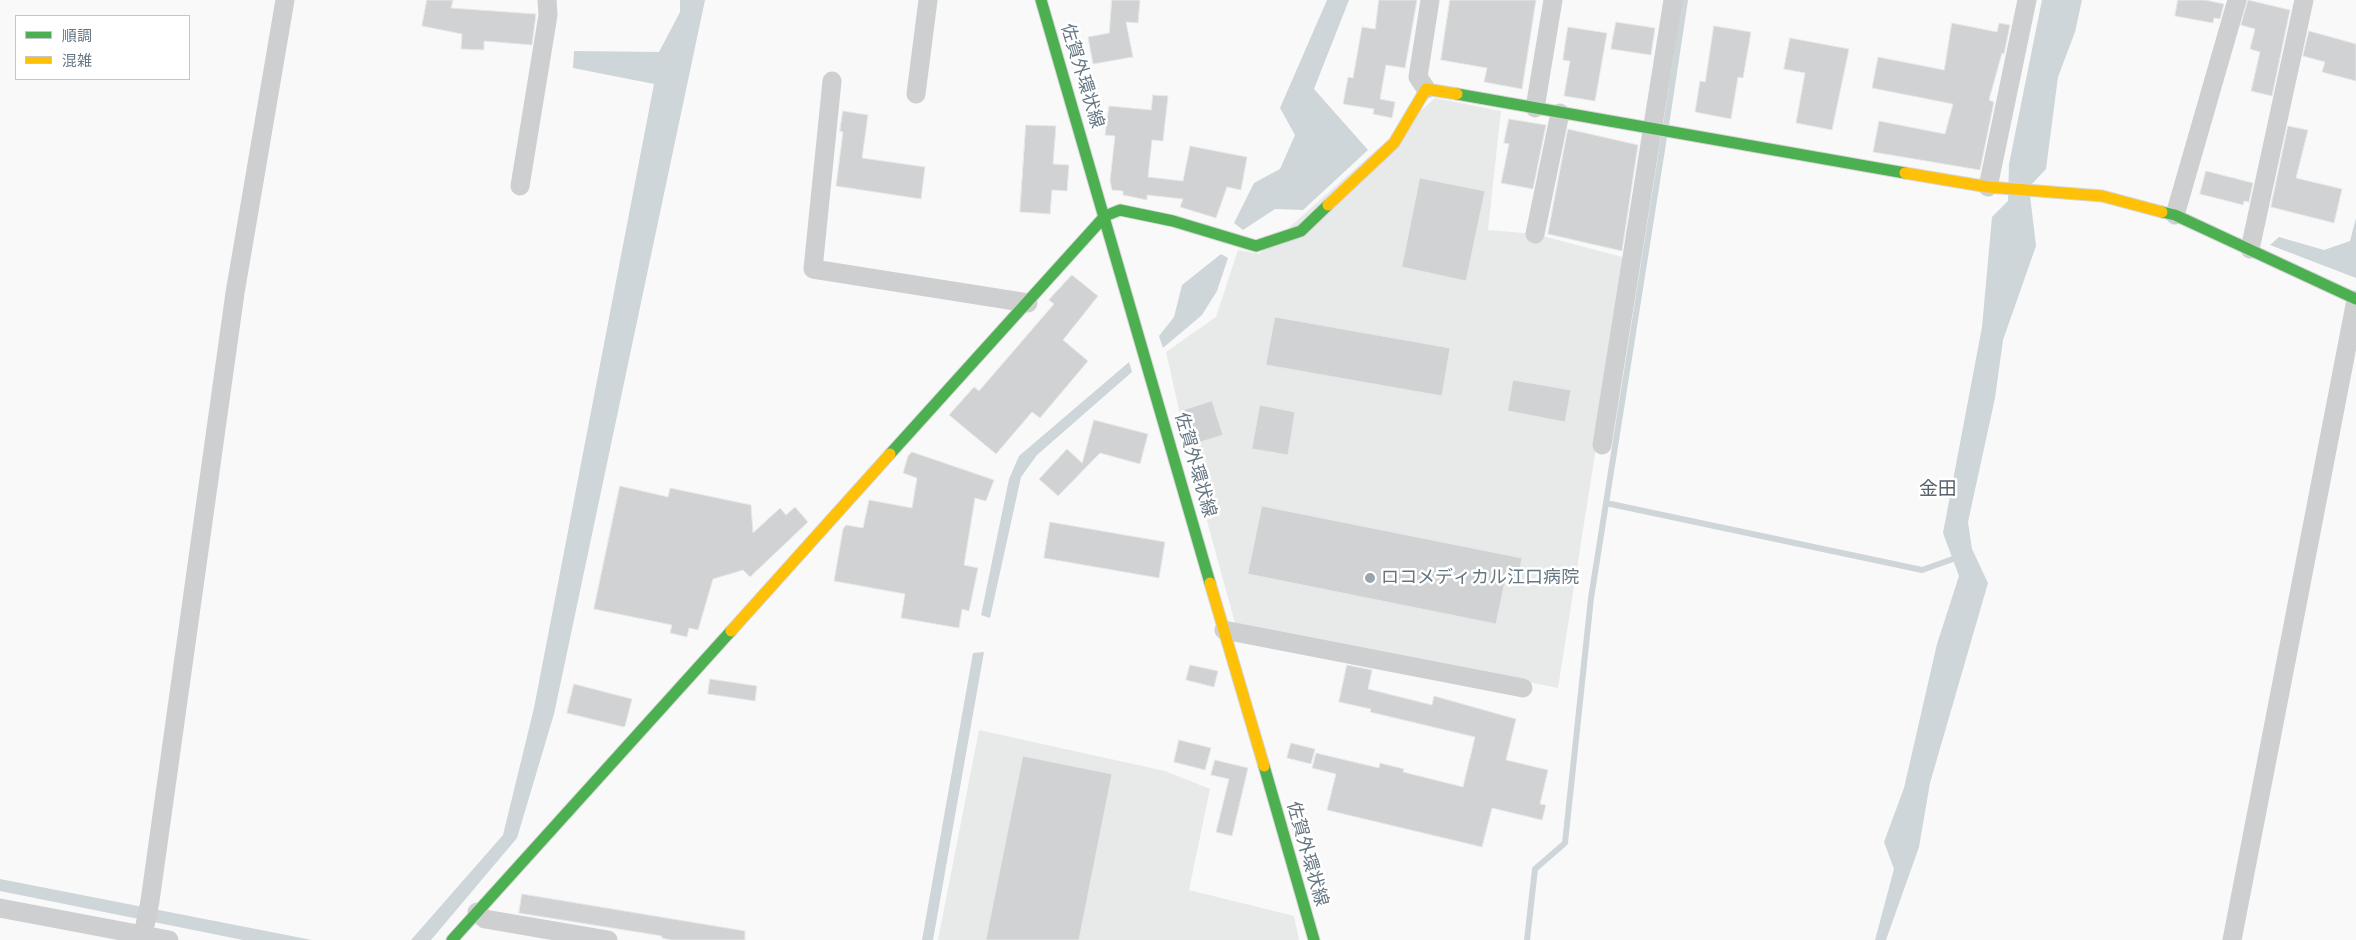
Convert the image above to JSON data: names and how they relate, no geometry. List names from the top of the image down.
{
  "streets": {
    "street": ["佐賀外環状線"]
  },
  "districts": ["金田"],
  "places": ["ロコメディカル江口病院"],
  "legend": ["順調", "混雑"]
}
